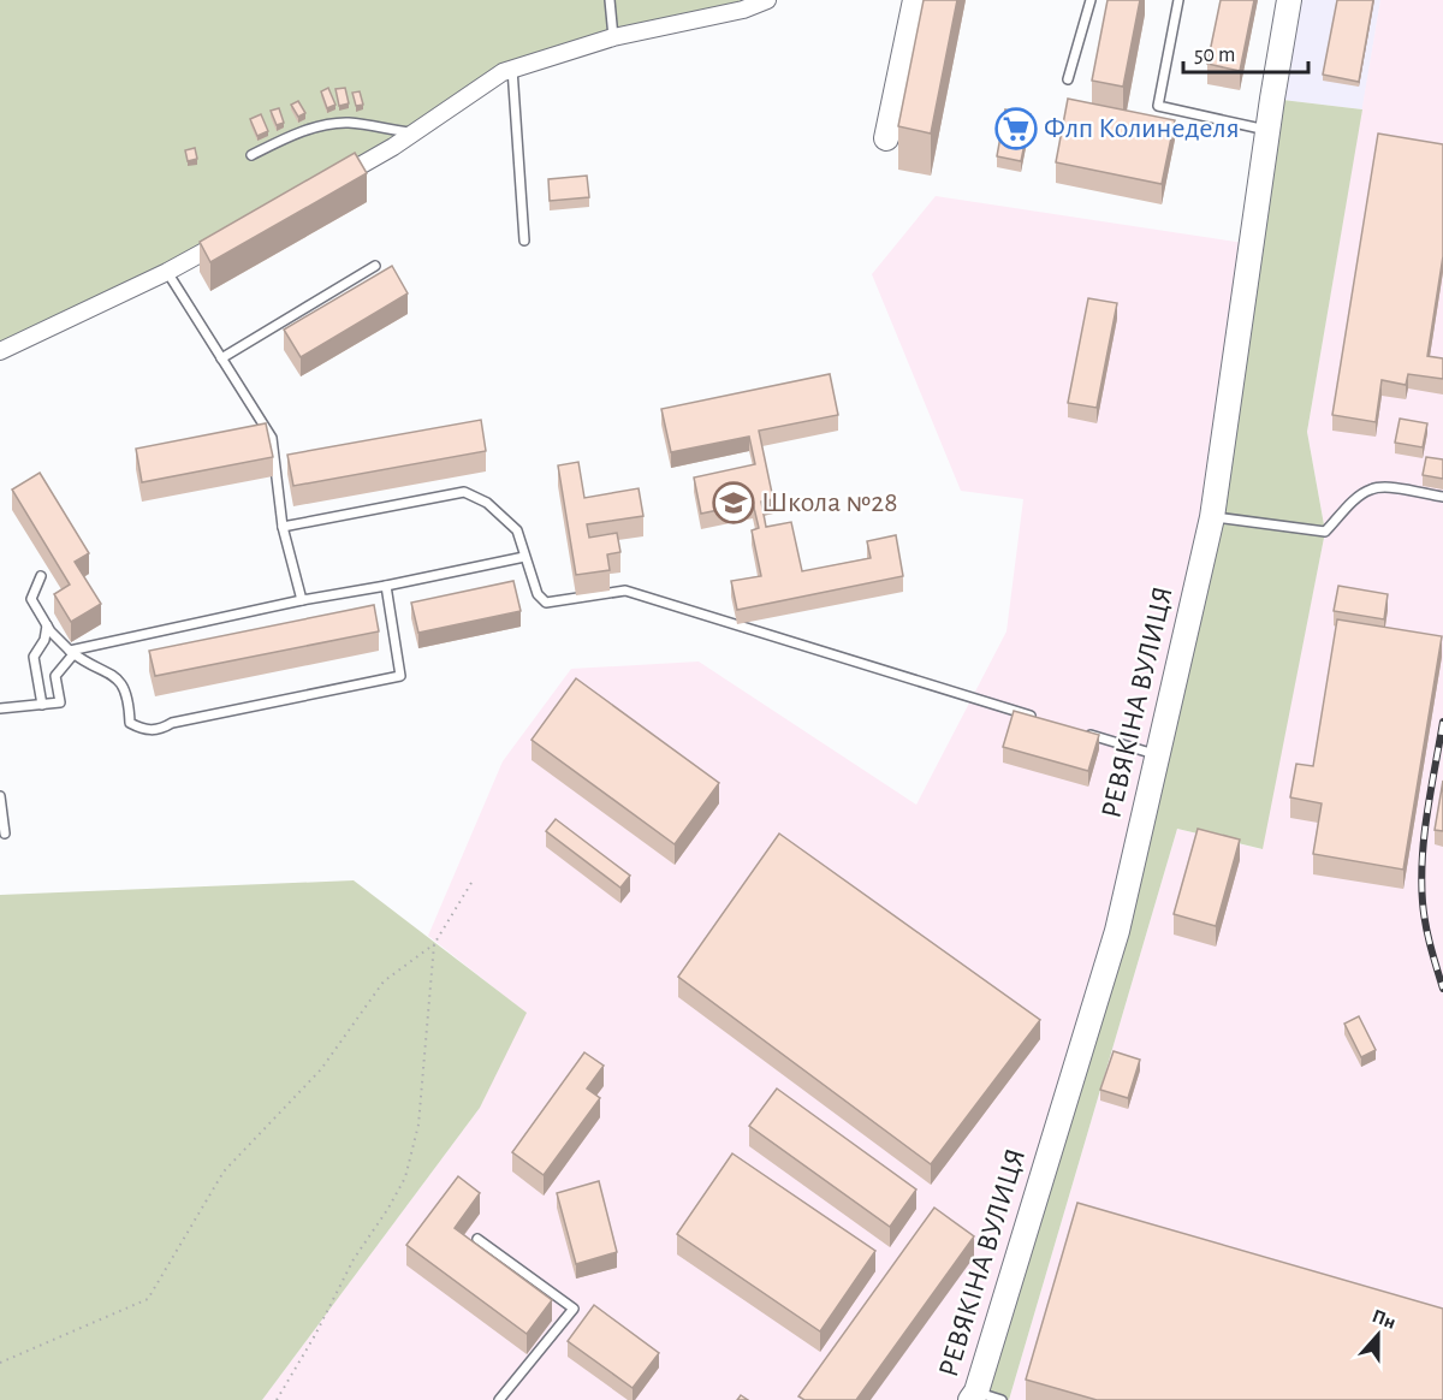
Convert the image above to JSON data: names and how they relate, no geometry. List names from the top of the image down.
{
  "streets": {
    "street": ["РЕВЯКІНА ВУЛИЦЯ"]
  },
  "places": {
    "supermarket": ["Флп Колинеделя"],
    "school or university": ["Школа №28"]
  },
  "scale_bar": "50 m",
  "north": "top"
}
